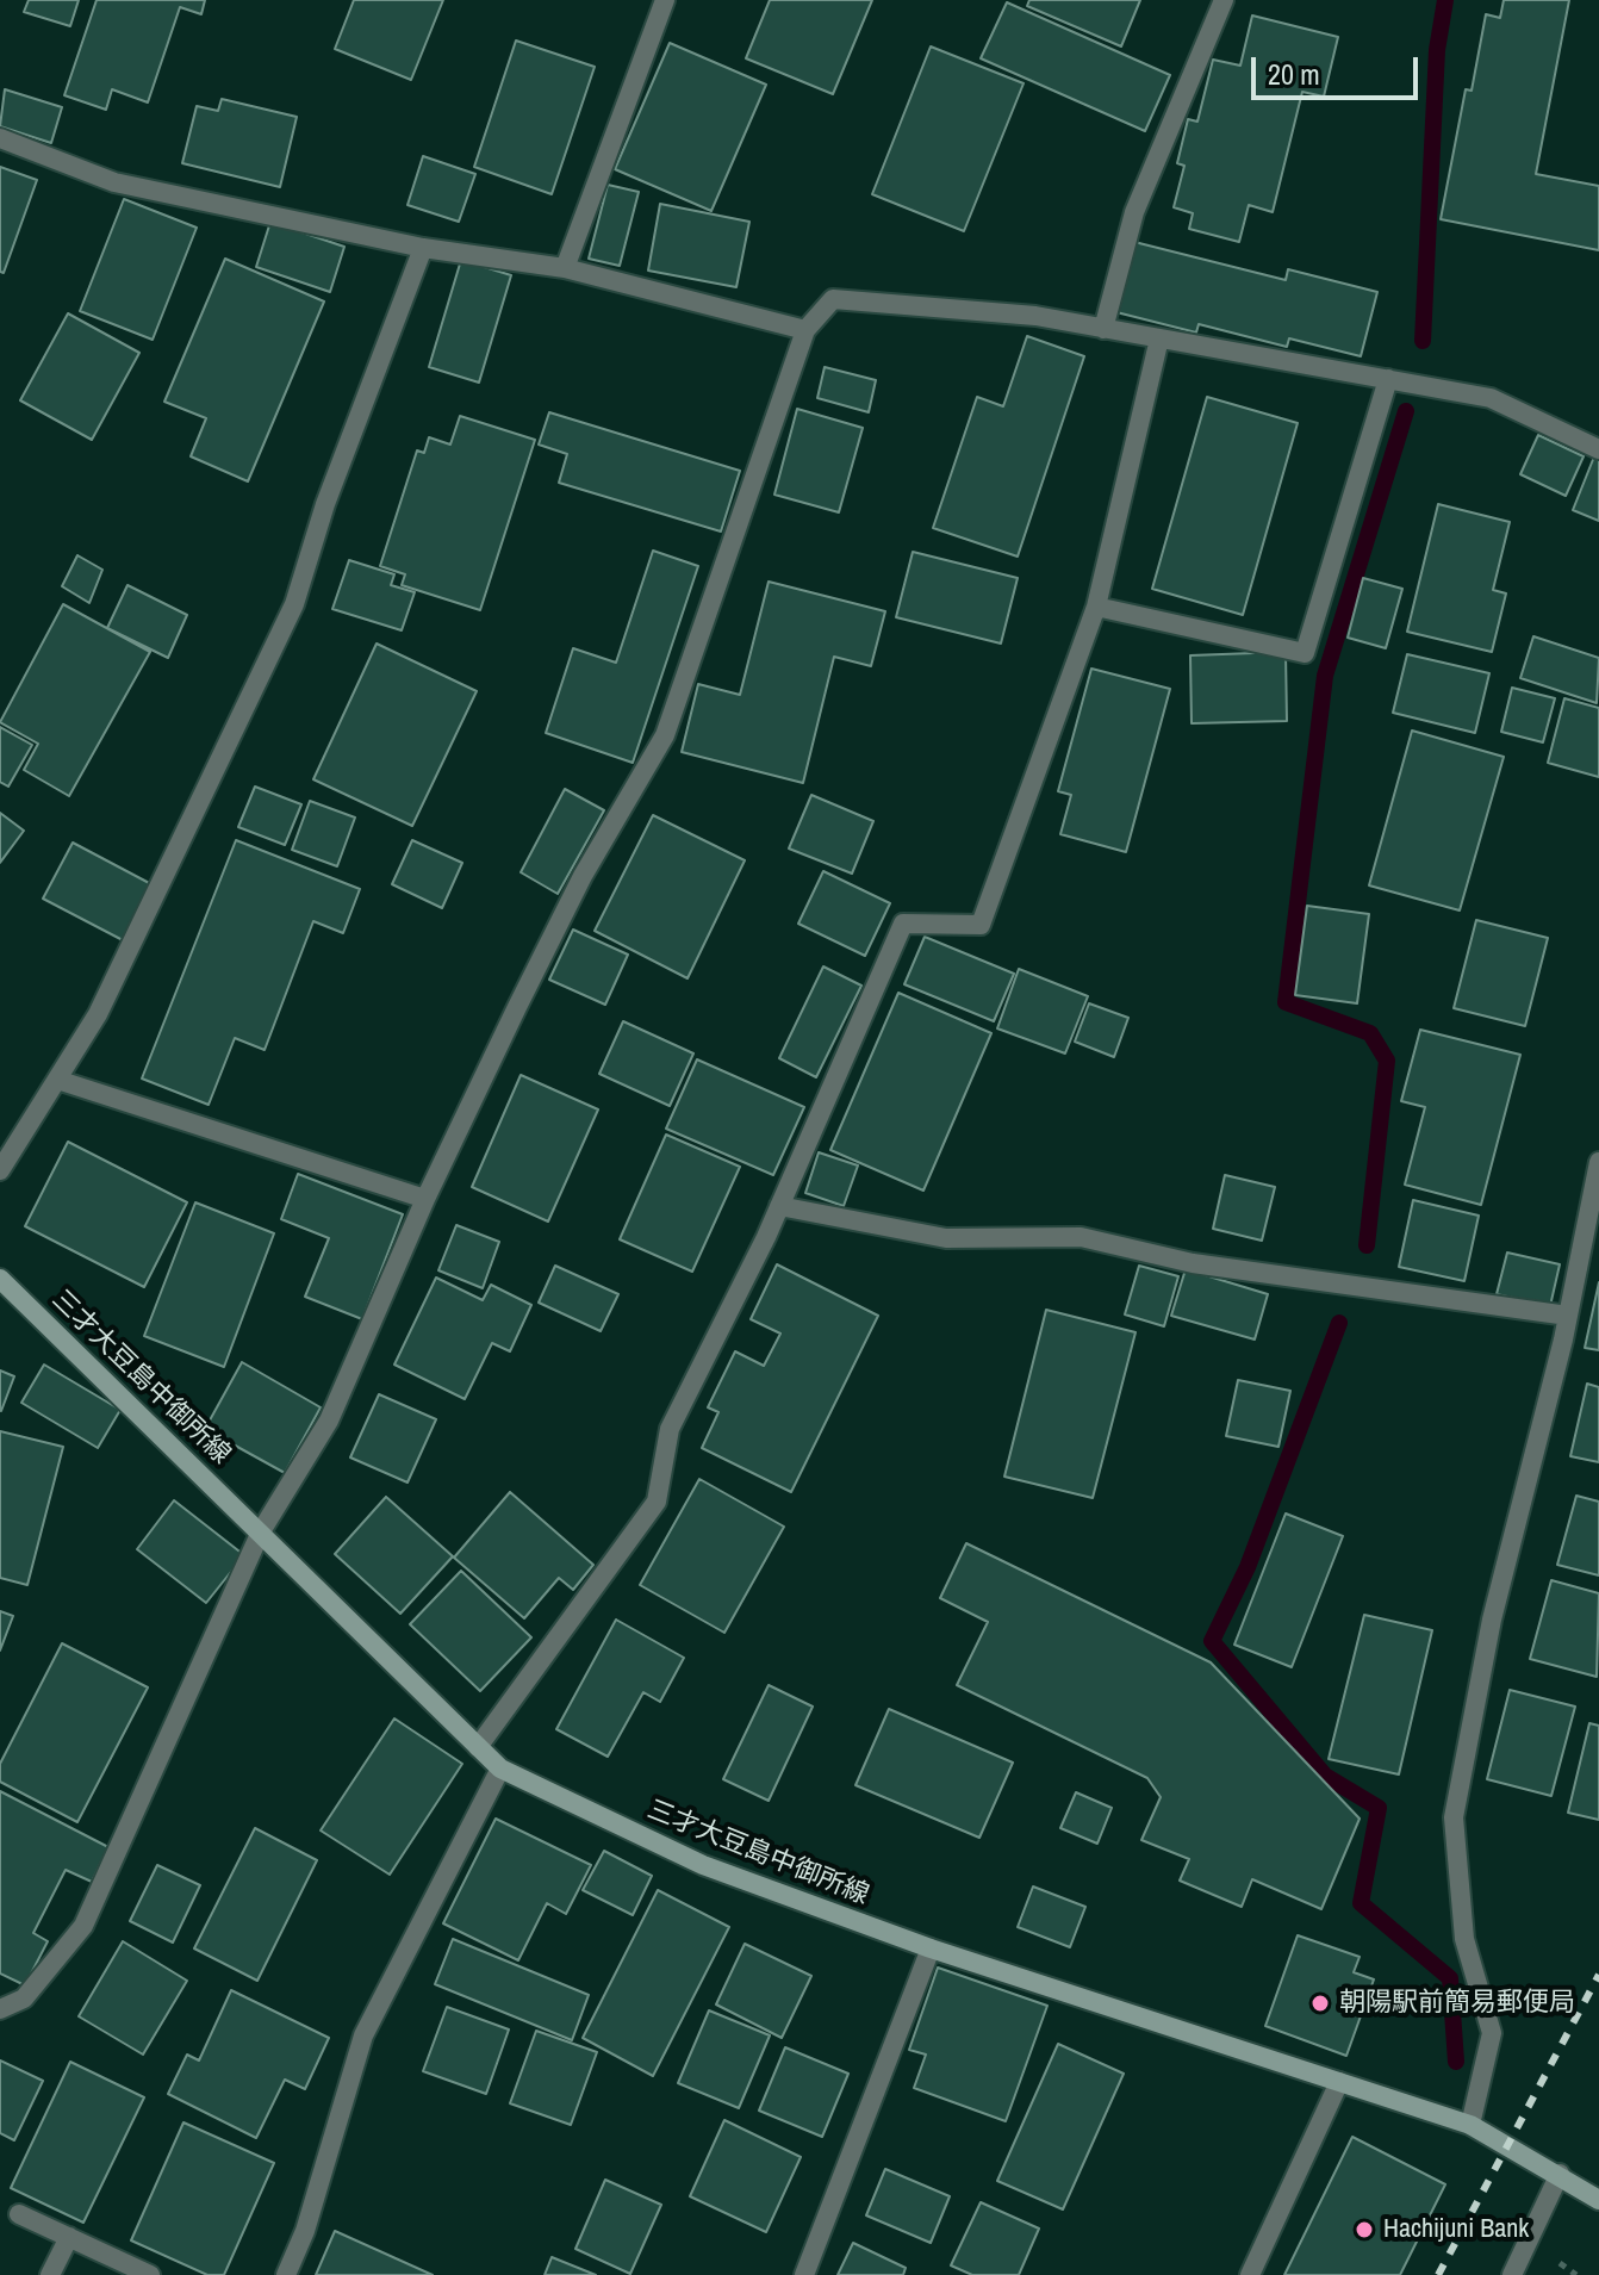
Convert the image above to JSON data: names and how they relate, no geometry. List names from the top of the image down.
{
  "streets": {
    "main road": ["三才大豆島中御所線"]
  },
  "places": ["朝陽駅前簡易郵便局", "Hachijuni Bank"],
  "scale_bar": "20 m"
}
